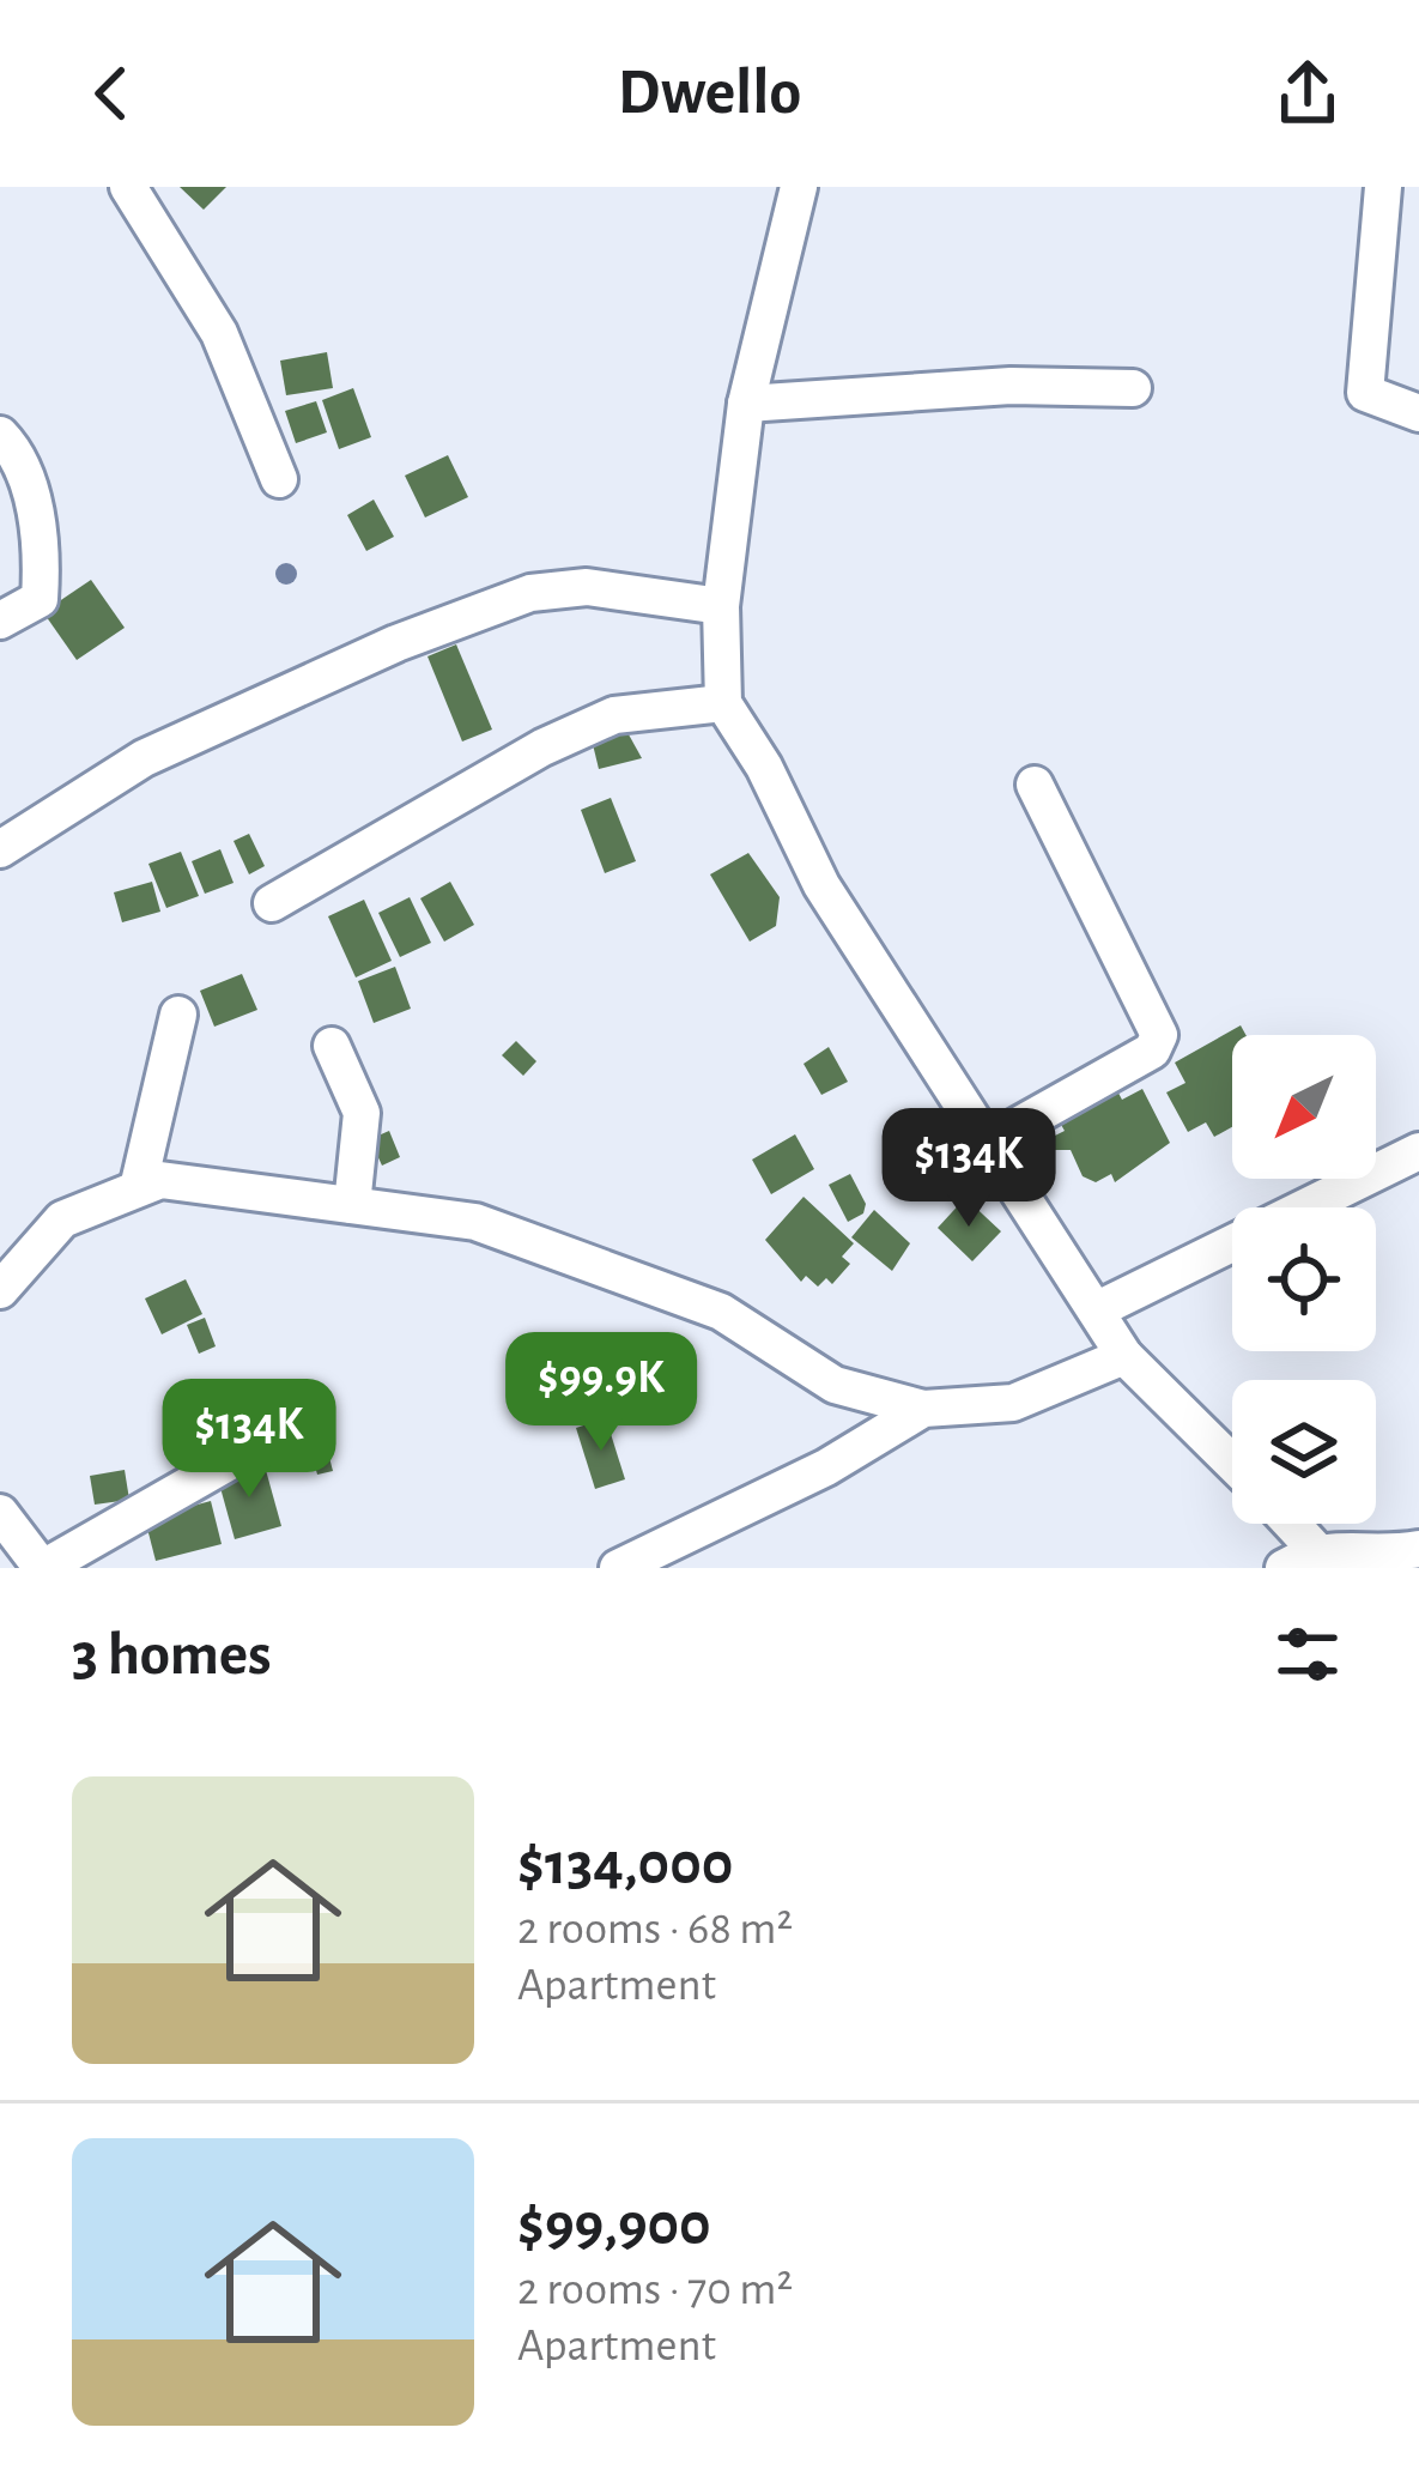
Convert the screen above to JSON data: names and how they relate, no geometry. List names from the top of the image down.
{
  "north": "bottom left",
  "page": {
    "header": "Dwello",
    "price": ["$134K", "$99.9K", "$134K"],
    "heading": "3 homes",
    "list": [
      {
        "name": "$134,000",
        "note": "2 rooms · 68 m² · Apartment"
      },
      {
        "name": "$99,900",
        "note": "2 rooms · 70 m² · Apartment"
      }
    ]
  }
}
